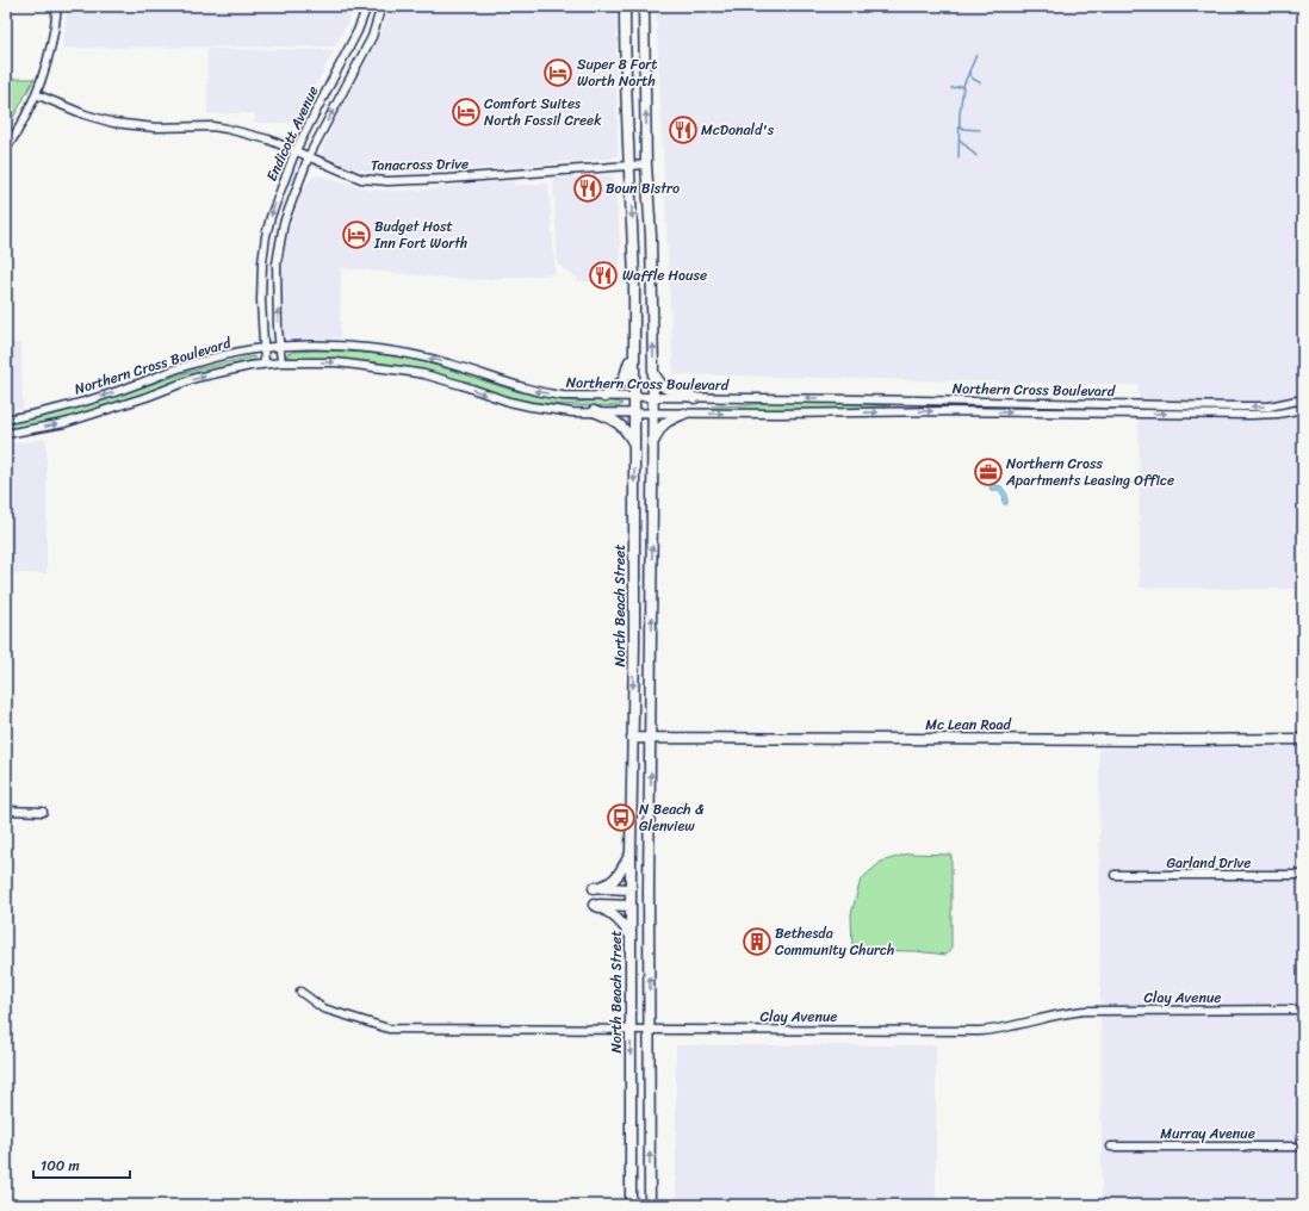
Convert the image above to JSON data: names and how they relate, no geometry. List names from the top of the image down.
{
  "streets": {
    "main road": ["North Beach Street", "Mc Lean Road"],
    "street": [
      "Endicott Avenue",
      "Tanacross Drive",
      "Northern Cross Boulevard",
      "Garland Drive",
      "Clay Avenue",
      "Murray Avenue"
    ]
  },
  "crossings": [
    ["Endicott Avenue", "Tanacross Drive"],
    ["Endicott Avenue", "Northern Cross Boulevard"],
    ["Tanacross Drive", "North Beach Street"],
    ["Northern Cross Boulevard", "North Beach Street"],
    ["North Beach Street", "Mc Lean Road"],
    ["North Beach Street", "Clay Avenue"]
  ],
  "places": {
    "hotel": ["Super 8 Fort Worth North", "Comfort Suites North Fossil Creek", "Budget Host Inn Fort Worth"],
    "restaurant": ["McDonald's", "Boun Bistro", "Waffle House"],
    "office": ["Northern Cross Apartments Leasing Office"],
    "bus stop": ["N Beach & Glenview"],
    "building": ["Bethesda Community Church"]
  },
  "scale_bar": "100 m"
}
